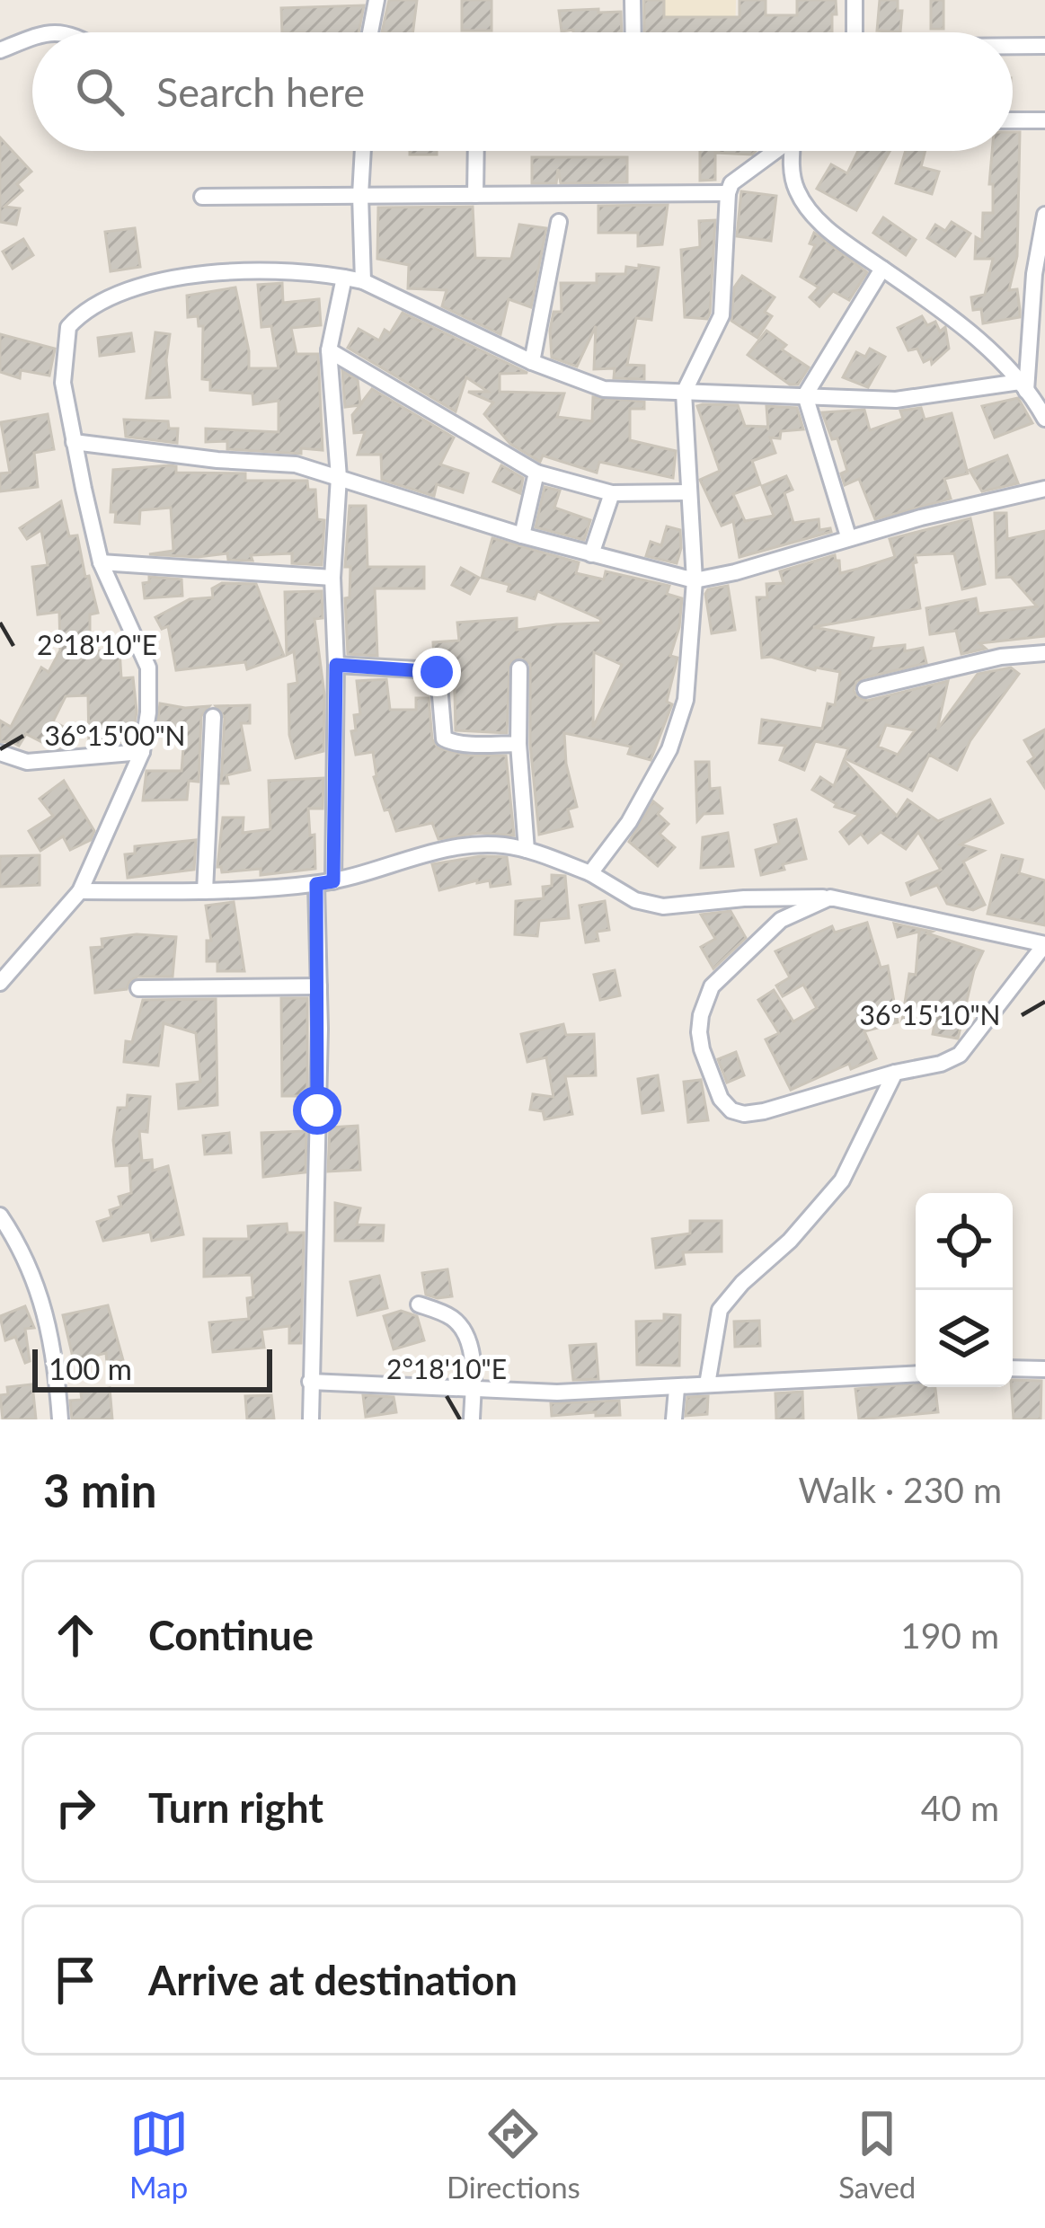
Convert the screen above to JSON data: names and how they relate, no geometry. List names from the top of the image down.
{
  "scale_bar": "100 m",
  "page": {
    "search": "Search here",
    "scale": "100 m",
    "heading": ["3 min", "Walk · 230 m"],
    "list": [
      ["Continue", "190 m"],
      ["Turn right", "40 m"],
      "Arrive at destination"
    ],
    "nav": ["Map", "Directions", "Saved"]
  },
  "coordinates": ["2°18'10\"E", "36°15'00\"N", "36°15'10\"N"]
}
